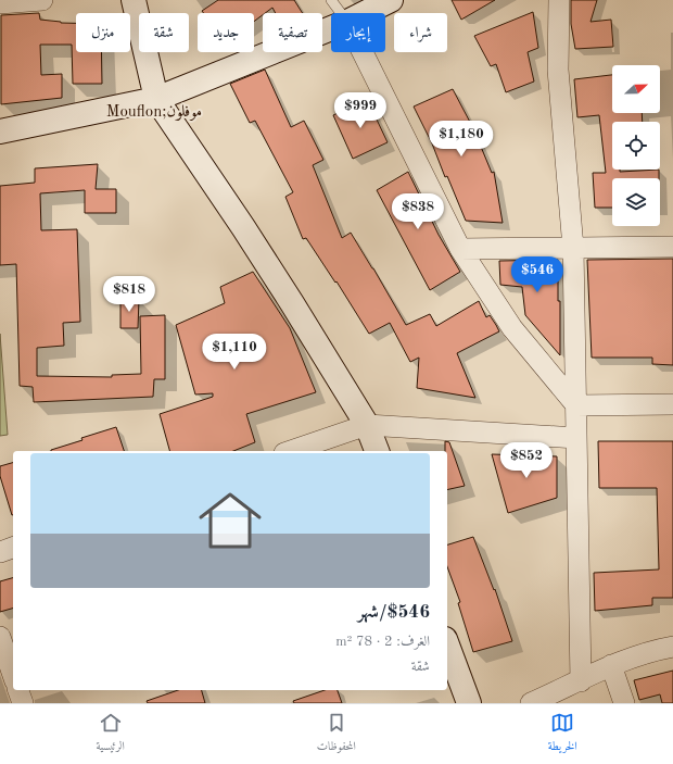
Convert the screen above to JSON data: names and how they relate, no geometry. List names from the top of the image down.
{
  "districts": ["Mouflon;موفلون"],
  "north": "right",
  "page": {
    "chip": [
      "شراء",
      "إيجار",
      "تصفية",
      "جديد",
      "شقة",
      "منزل"
    ],
    "price": [
      "$999",
      "$1,180",
      "$838",
      "$546",
      "$818",
      "$1,110",
      "$852"
    ],
    "list": [
      {
        "name": "$546/شهر",
        "note": "الغرف: 2 · 78 m² · شقة"
      }
    ],
    "tabs": ["الخريطة", "المحفوظات", "الرئيسية"]
  }
}
